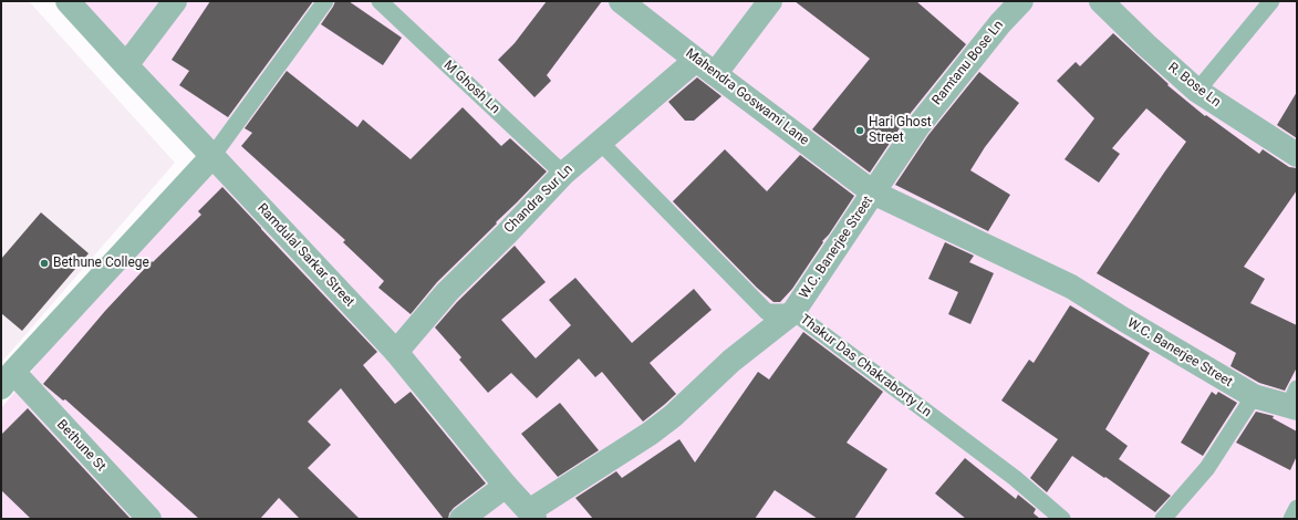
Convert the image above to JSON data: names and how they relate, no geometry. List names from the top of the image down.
{
  "streets": {
    "street": [
      "Ramtanu Bose Ln",
      "R. Bose Ln",
      "Mahendra Goswami Lane",
      "Chandra Sur Ln",
      "W.C. Banerjee Street",
      "Ramdulal Sarkar Street",
      "Bethune St"
    ],
    "lane": ["M Ghosh Ln", "Thakur Das Chakraborty Ln"]
  },
  "crossings": [
    ["Ramtanu Bose Ln", "Mahendra Goswami Lane"],
    ["Ramtanu Bose Ln", "W.C. Banerjee Street"],
    ["M Ghosh Ln", "Chandra Sur Ln"],
    ["Mahendra Goswami Lane", "Chandra Sur Ln"],
    ["Mahendra Goswami Lane", "W.C. Banerjee Street"],
    ["Chandra Sur Ln", "Ramdulal Sarkar Street"],
    ["Chandra Sur Ln", "Thakur Das Chakraborty Ln"],
    ["W.C. Banerjee Street", "Ramdulal Sarkar Street"],
    ["W.C. Banerjee Street", "Thakur Das Chakraborty Ln"]
  ],
  "places": ["Hari Ghost Street", "Bethune College"]
}
